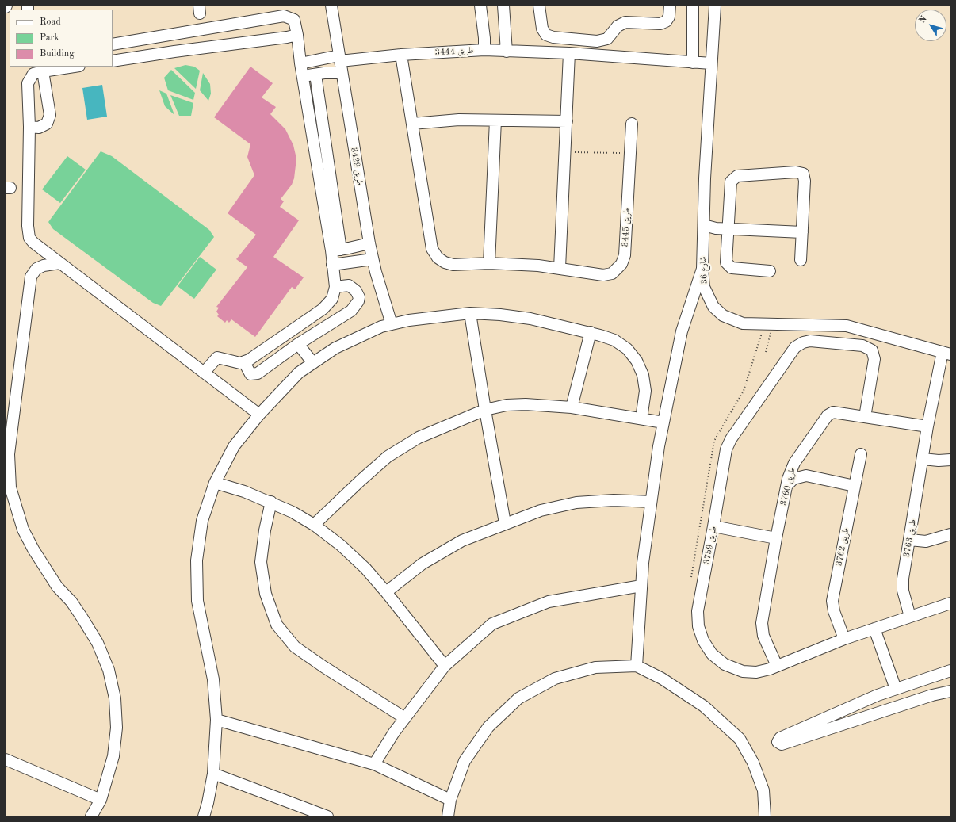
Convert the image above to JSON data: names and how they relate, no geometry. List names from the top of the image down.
{
  "streets": {
    "street": [
      "طريق 3444",
      "طريق 3429",
      "طريق 3445",
      "شارع 36",
      "طريق 3760",
      "طريق 3763",
      "طريق 3759",
      "طريق 3762"
    ]
  },
  "crossings": [
    ["طريق 3444", "طريق 3429"],
    ["طريق 3444", "شارع 36"],
    ["شارع 36", "طريق 3763"],
    ["طريق 3760", "طريق 3763"],
    ["طريق 3760", "طريق 3759"],
    ["طريق 3763", "طريق 3759"],
    ["طريق 3759", "طريق 3762"]
  ],
  "legend": ["Road", "Park", "Building"],
  "north": "top left"
}
